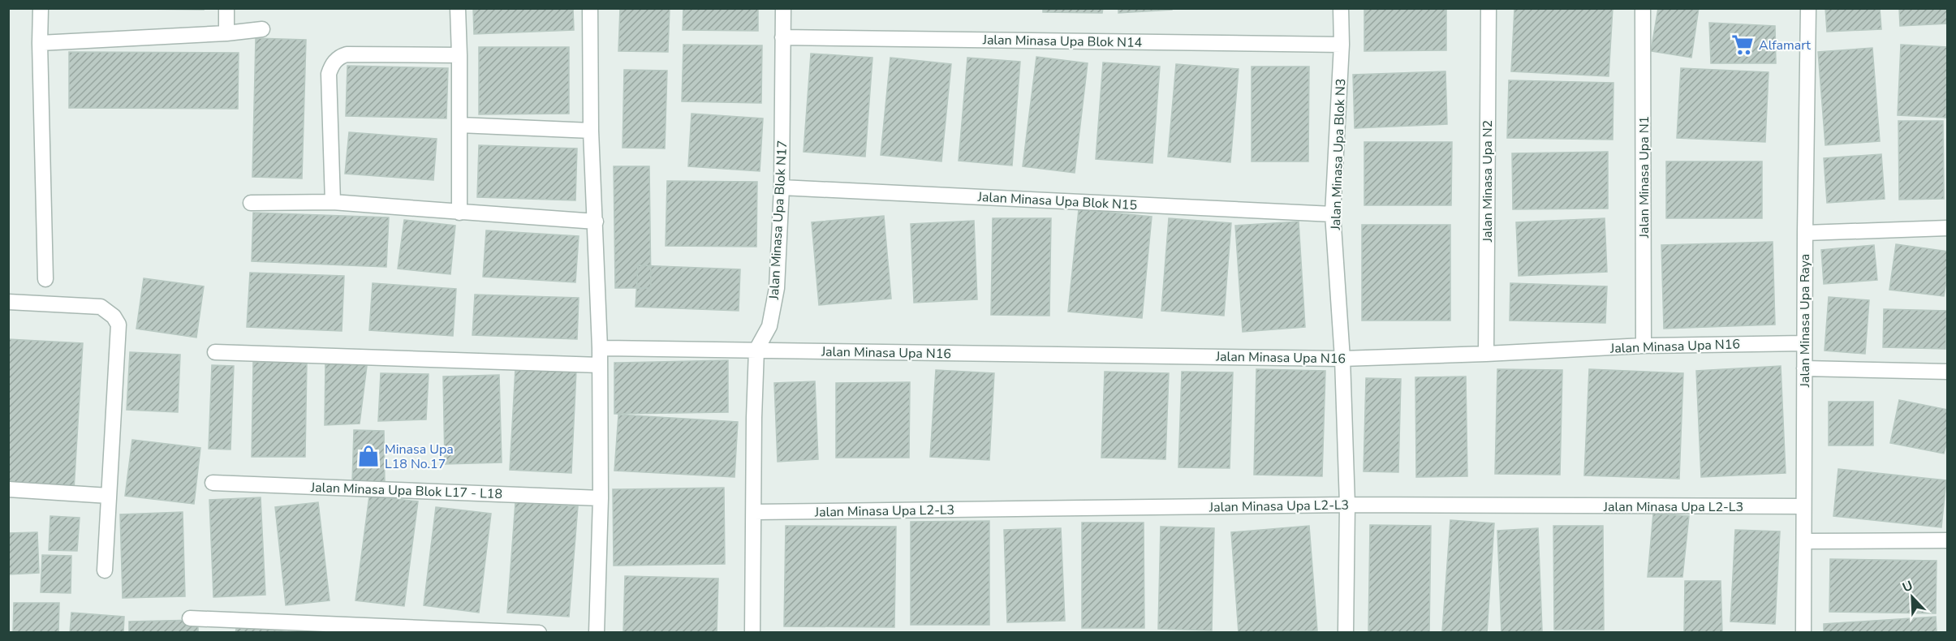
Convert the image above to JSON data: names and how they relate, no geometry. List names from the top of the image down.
{
  "streets": {
    "street": [
      "Jalan Minasa Upa Blok N14",
      "Jalan Minasa Upa Blok N3",
      "Jalan Minasa Upa N1",
      "Jalan Minasa Upa N2",
      "Jalan Minasa Upa Blok N15",
      "Jalan Minasa Upa Blok N17",
      "Jalan Minasa Upa Raya",
      "Jalan Minasa Upa N16",
      "Jalan Minasa Upa Blok L17 - L18",
      "Jalan Minasa Upa L2-L3"
    ]
  },
  "crossings": [
    ["Jalan Minasa Upa Blok N14", "Jalan Minasa Upa Blok N3"],
    ["Jalan Minasa Upa Blok N14", "Jalan Minasa Upa Blok N17"],
    ["Jalan Minasa Upa Blok N3", "Jalan Minasa Upa Blok N15"],
    ["Jalan Minasa Upa Blok N3", "Jalan Minasa Upa N16"],
    ["Jalan Minasa Upa Blok N3", "Jalan Minasa Upa L2-L3"],
    ["Jalan Minasa Upa N1", "Jalan Minasa Upa N16"],
    ["Jalan Minasa Upa N2", "Jalan Minasa Upa N16"],
    ["Jalan Minasa Upa Blok N15", "Jalan Minasa Upa Blok N17"],
    ["Jalan Minasa Upa Blok N17", "Jalan Minasa Upa N16"],
    ["Jalan Minasa Upa Blok N17", "Jalan Minasa Upa L2-L3"],
    ["Jalan Minasa Upa Raya", "Jalan Minasa Upa N16"],
    ["Jalan Minasa Upa Raya", "Jalan Minasa Upa L2-L3"]
  ],
  "places": {
    "supermarket": ["Alfamart"],
    "shop": ["Minasa Upa L18 No.17"]
  },
  "north": "top left"
}
